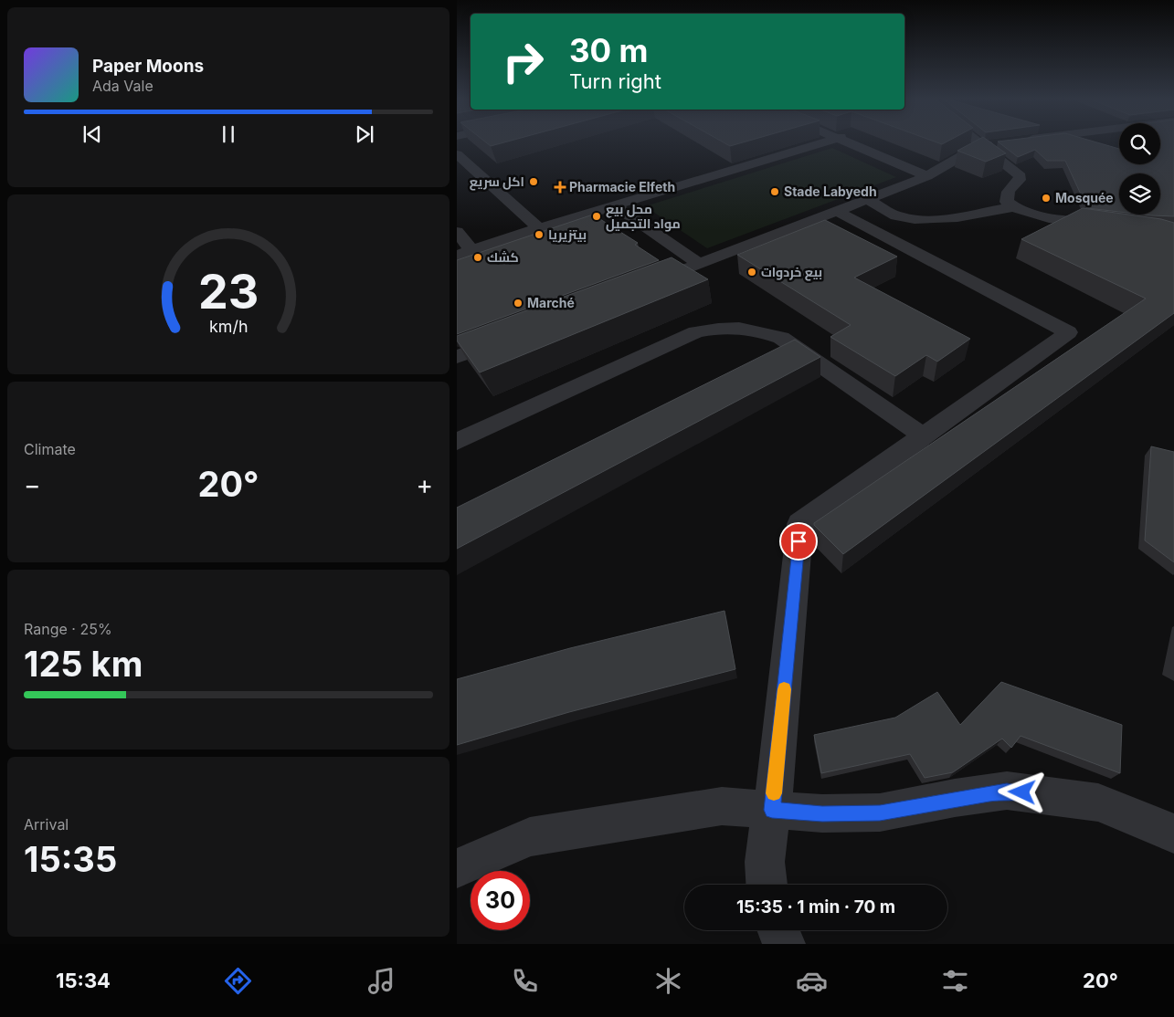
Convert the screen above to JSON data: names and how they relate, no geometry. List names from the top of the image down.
{
  "places": {
    "other": [
      "اكل سريع",
      "Stade Labyedh",
      "Mosquée",
      "محل بيع مواد التجميل",
      "بيتزيريا",
      "كشك",
      "بيع خردوات",
      "Marché"
    ],
    "health": ["Pharmacie Elfeth"]
  },
  "page": {
    "turn": ["30 m", "Turn right"],
    "song": ["Paper Moons", "Ada Vale"],
    "tile": [
      "Climate",
      ["Range · 25%", "125 km"],
      ["Arrival", "15:35"]
    ],
    "heat": ["−", "20°", "+"],
    "limit": "30",
    "trip": "15:35 · 1 min · 70 m",
    "tabs": ["15:34", "20°"],
    "gauge": ["23", "km/h"]
  }
}
